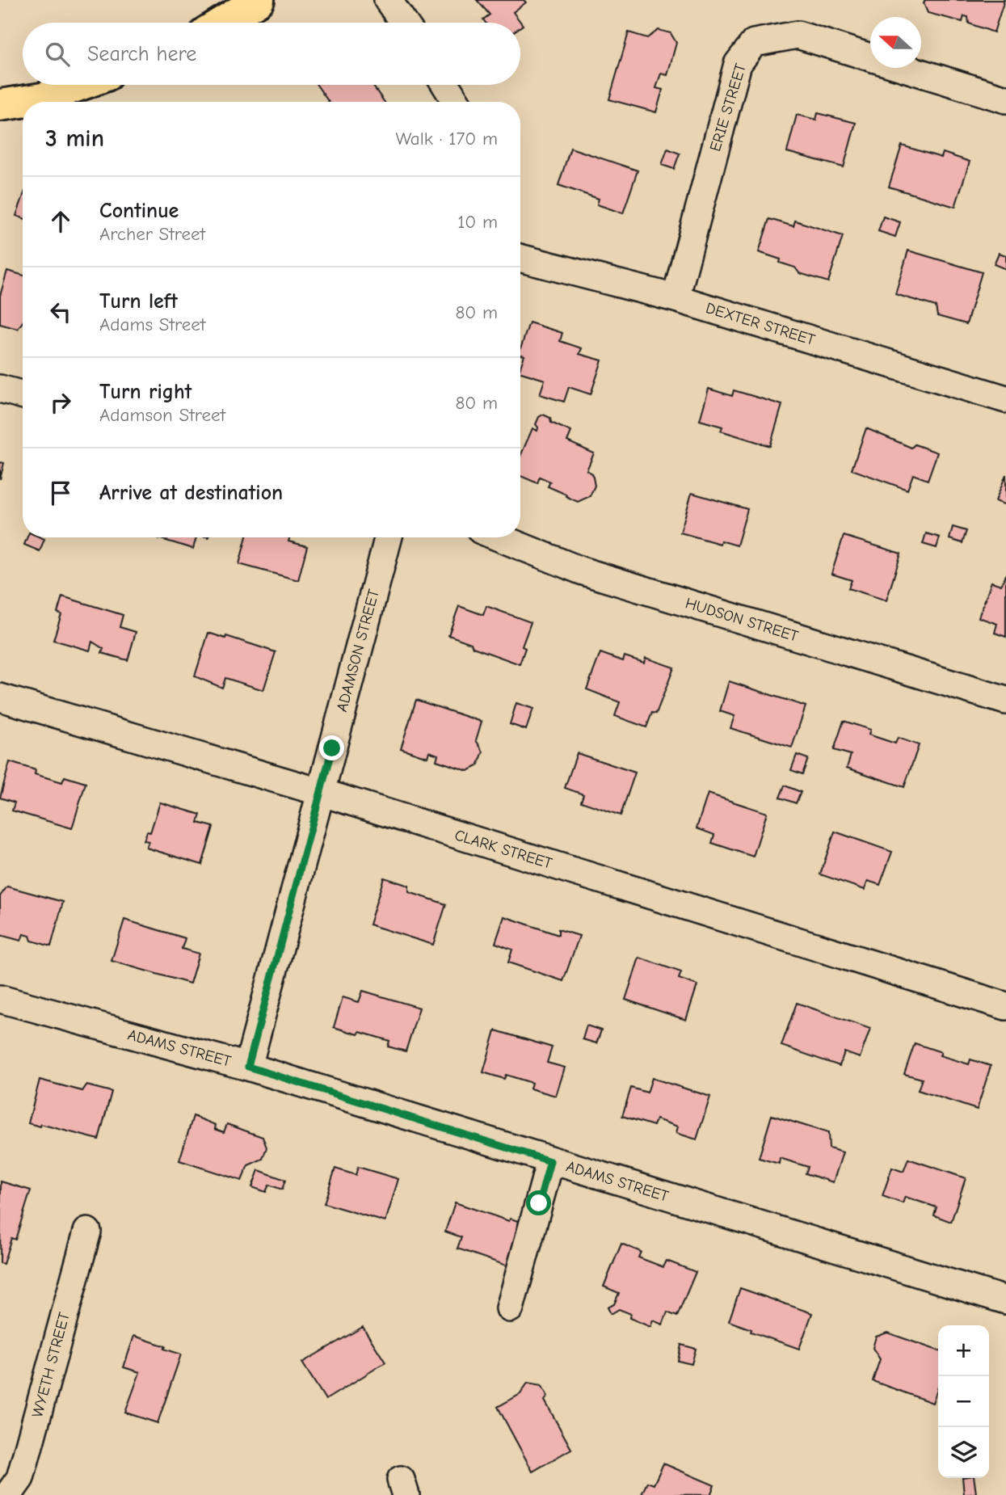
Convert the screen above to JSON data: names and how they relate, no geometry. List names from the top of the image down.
{
  "streets": {
    "street": [
      "ERIE STREET",
      "DEXTER STREET",
      "HUDSON STREET",
      "ADAMSON STREET",
      "CLARK STREET",
      "ADAMS STREET",
      "WYETH STREET"
    ]
  },
  "crossings": [
    ["ERIE STREET", "DEXTER STREET"],
    ["ADAMSON STREET", "CLARK STREET"],
    ["ADAMSON STREET", "ADAMS STREET"]
  ],
  "north": "left",
  "page": {
    "search": "Search here",
    "heading": ["3 min", "Walk · 170 m"],
    "list": [
      ["Continue", "Archer Street", "10 m"],
      ["Turn left", "Adams Street", "80 m"],
      ["Turn right", "Adamson Street", "80 m"],
      "Arrive at destination"
    ],
    "map_buttons": ["+", "−"]
  }
}
